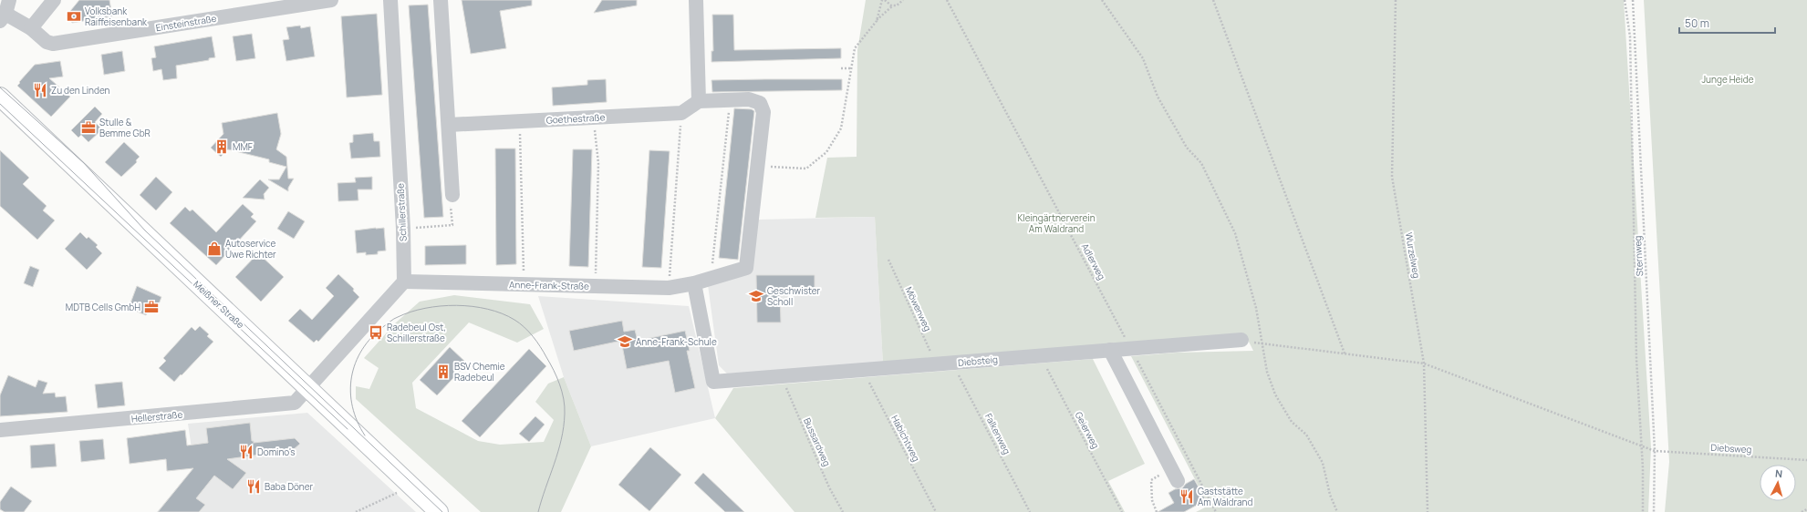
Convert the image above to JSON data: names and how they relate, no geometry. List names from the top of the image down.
{
  "streets": {
    "main road": ["Meißner Straße"],
    "street": [
      "Einsteinstraße",
      "Goethestraße",
      "Schillerstraße",
      "Anne-Frank-Straße",
      "Diebsteig",
      "Hellerstraße"
    ],
    "path": [
      "Wurzelweg",
      "Sternweg",
      "Adlerweg",
      "Möwenweg",
      "Geierweg",
      "Falkenweg",
      "Habichtweg",
      "Bussardweg",
      "Diebsweg"
    ]
  },
  "crossings": [
    ["Schillerstraße", "Anne-Frank-Straße"],
    ["Wurzelweg", "Diebsweg"],
    ["Sternweg", "Diebsweg"],
    ["Adlerweg", "Diebsteig"],
    ["Anne-Frank-Straße", "Diebsteig"],
    ["Meißner Straße", "Hellerstraße"],
    ["Möwenweg", "Diebsteig"],
    ["Diebsteig", "Geierweg"],
    ["Diebsteig", "Falkenweg"],
    ["Diebsteig", "Habichtweg"],
    ["Diebsteig", "Bussardweg"],
    ["Diebsteig", "Diebsweg"]
  ],
  "parks": ["Junge Heide", "Kleingärtnerverein Am Waldrand"],
  "places": {
    "bank": ["Volksbank Raiffeisenbank"],
    "restaurant": [
      "Zu den Linden",
      "Domino's",
      "Baba Döner",
      "Gaststätte Am Waldrand"
    ],
    "office": ["Stulle & Bemme GbR", "MDTB Cells GmbH"],
    "building": ["MMF", "BSV Chemie Radebeul"],
    "shop": ["Autoservice Uwe Richter"],
    "school or university": ["Geschwister Scholl", "Anne-Frank-Schule"],
    "bus stop": ["Radebeul Ost, Schillerstraße"]
  },
  "scale_bar": "50 m",
  "north": "top"
}
